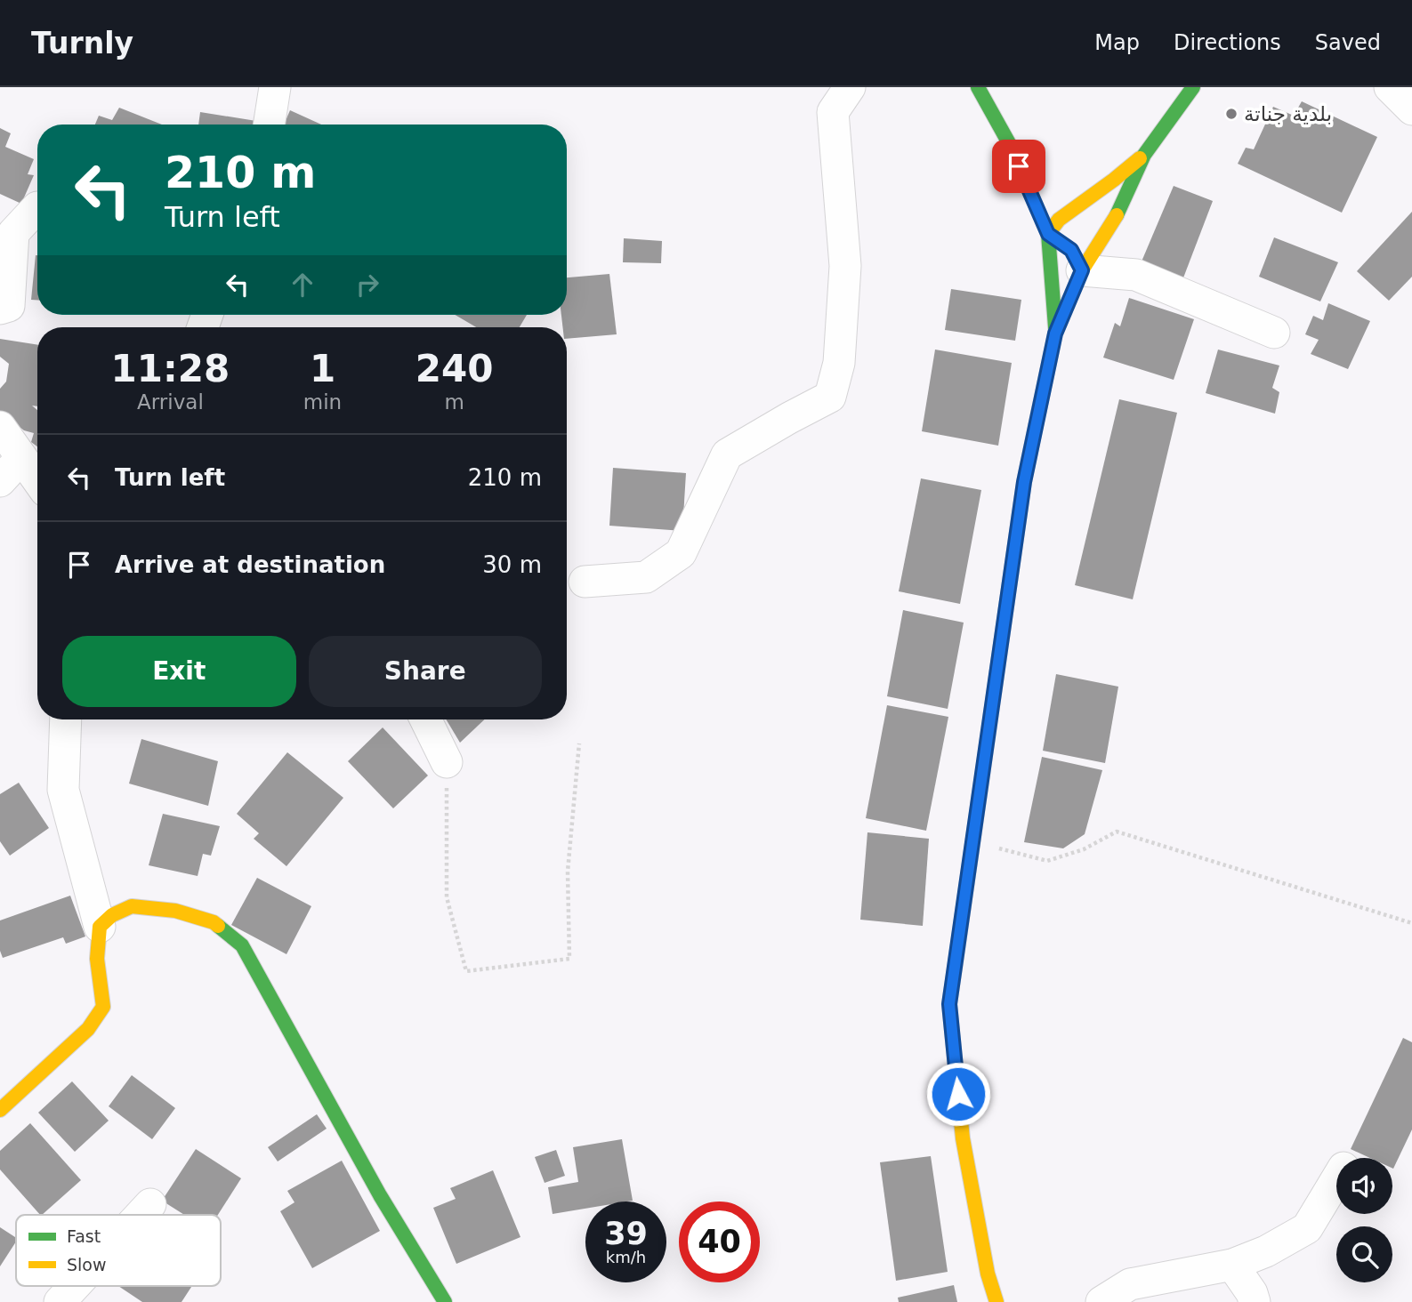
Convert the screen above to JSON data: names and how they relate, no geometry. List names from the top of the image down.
{
  "places": ["بلدية جناتة"],
  "legend": ["Fast", "Slow"],
  "page": {
    "header": "Turnly",
    "nav": ["Map", "Directions", "Saved"],
    "turn": ["210 m", "Turn left"],
    "eta": [
      "11:28",
      "Arrival",
      "1",
      "min",
      "240",
      "m"
    ],
    "list": [
      {
        "name": "Turn left",
        "value": "210 m"
      },
      {
        "name": "Arrive at destination",
        "value": "30 m"
      }
    ],
    "buttons": ["Exit", "Share"],
    "speed": "39 km/h",
    "limit": "40"
  }
}
